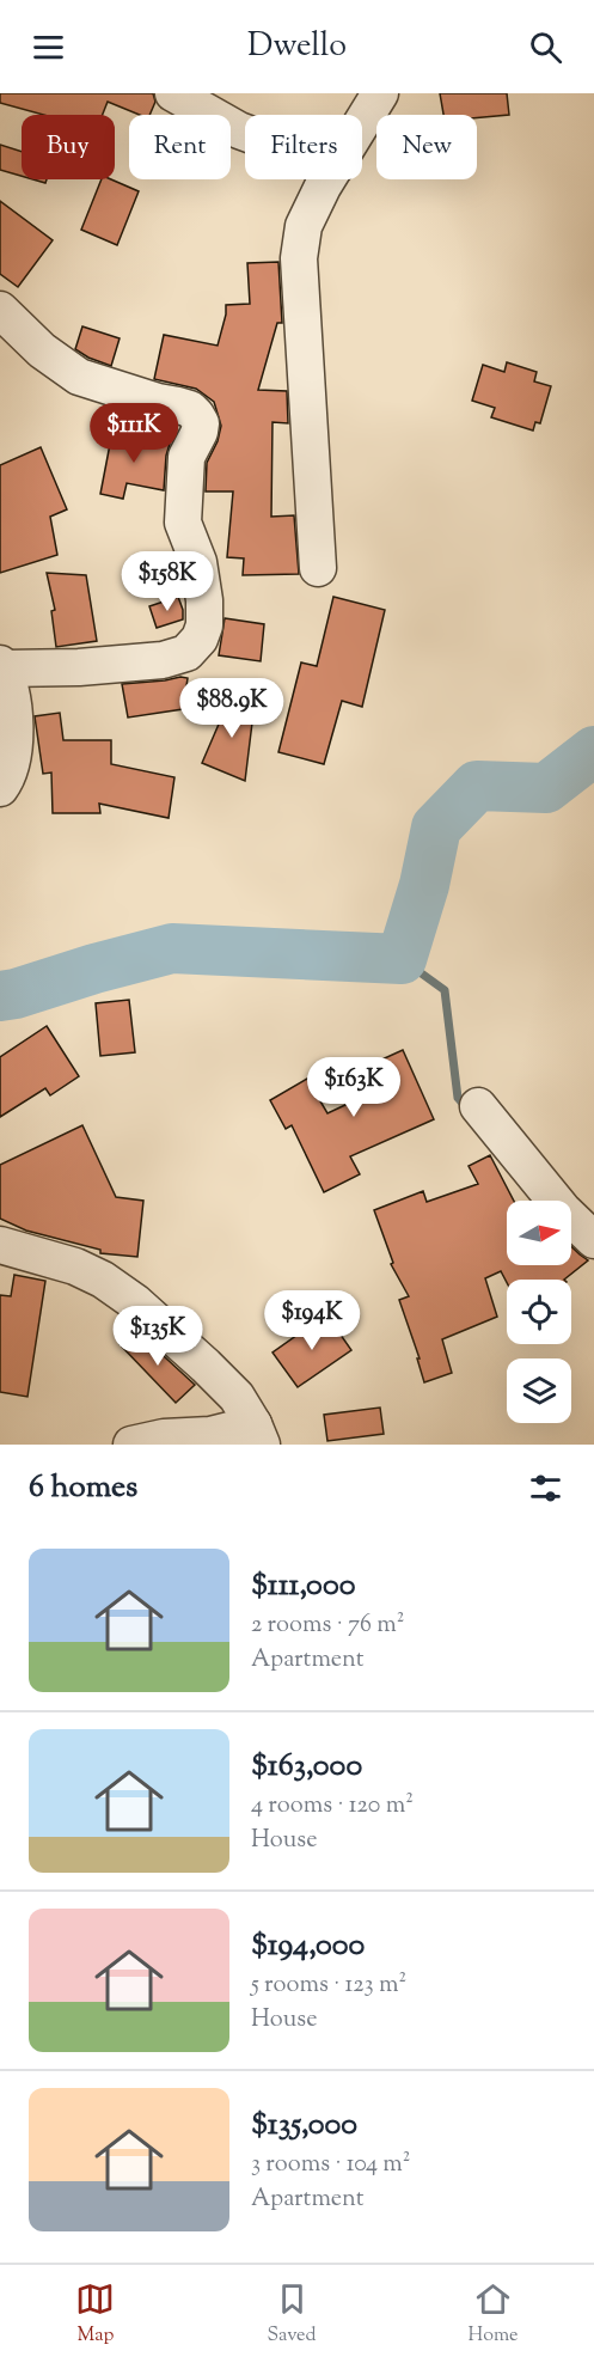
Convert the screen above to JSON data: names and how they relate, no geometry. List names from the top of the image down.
{
  "north": "right",
  "page": {
    "header": "Dwello",
    "chip": [
      "Buy",
      "Rent",
      "Filters",
      "New"
    ],
    "price": [
      "$111K",
      "$158K",
      "$88.9K",
      "$163K",
      "$194K",
      "$135K"
    ],
    "heading": "6 homes",
    "list": [
      {
        "name": "$111,000",
        "note": "2 rooms · 76 m² · Apartment"
      },
      {
        "name": "$163,000",
        "note": "4 rooms · 120 m² · House"
      },
      {
        "name": "$194,000",
        "note": "5 rooms · 123 m² · House"
      },
      {
        "name": "$135,000",
        "note": "3 rooms · 104 m² · Apartment"
      }
    ],
    "tabs": ["Map", "Saved", "Home"]
  }
}
